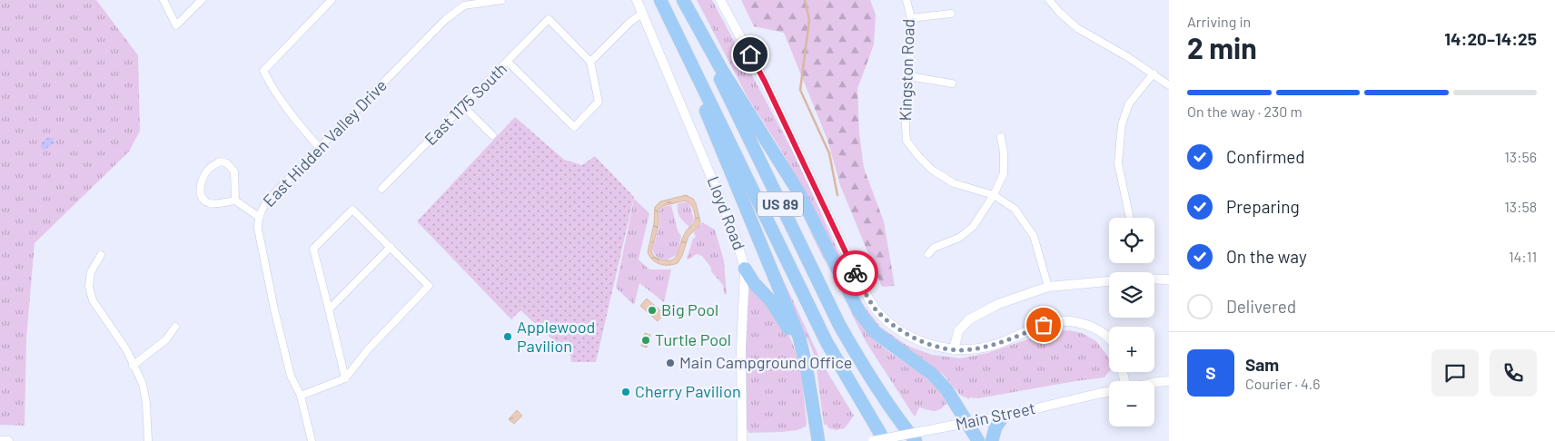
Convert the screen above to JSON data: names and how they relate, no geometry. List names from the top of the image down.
{
  "streets": {
    "highway": ["US 89"],
    "street": [
      "Kingston Road",
      "East 1175 South",
      "East Hidden Valley Drive",
      "Lloyd Road",
      "Main Street"
    ]
  },
  "places": [
    "Big Pool",
    "Applewood Pavilion",
    "Turtle Pool",
    "Main Campground Office",
    "Cherry Pavilion"
  ],
  "page": {
    "heading": ["2 min", "Arriving in", "14:20–14:25"],
    "panel": ["Sam", "Courier · 4.6"],
    "bar": "On the way · 230 m",
    "list": [
      ["Confirmed", "13:56"],
      ["Preparing", "13:58"],
      ["On the way", "14:11"],
      "Delivered"
    ],
    "map_buttons": ["+", "−"],
    "round": "S"
  }
}
